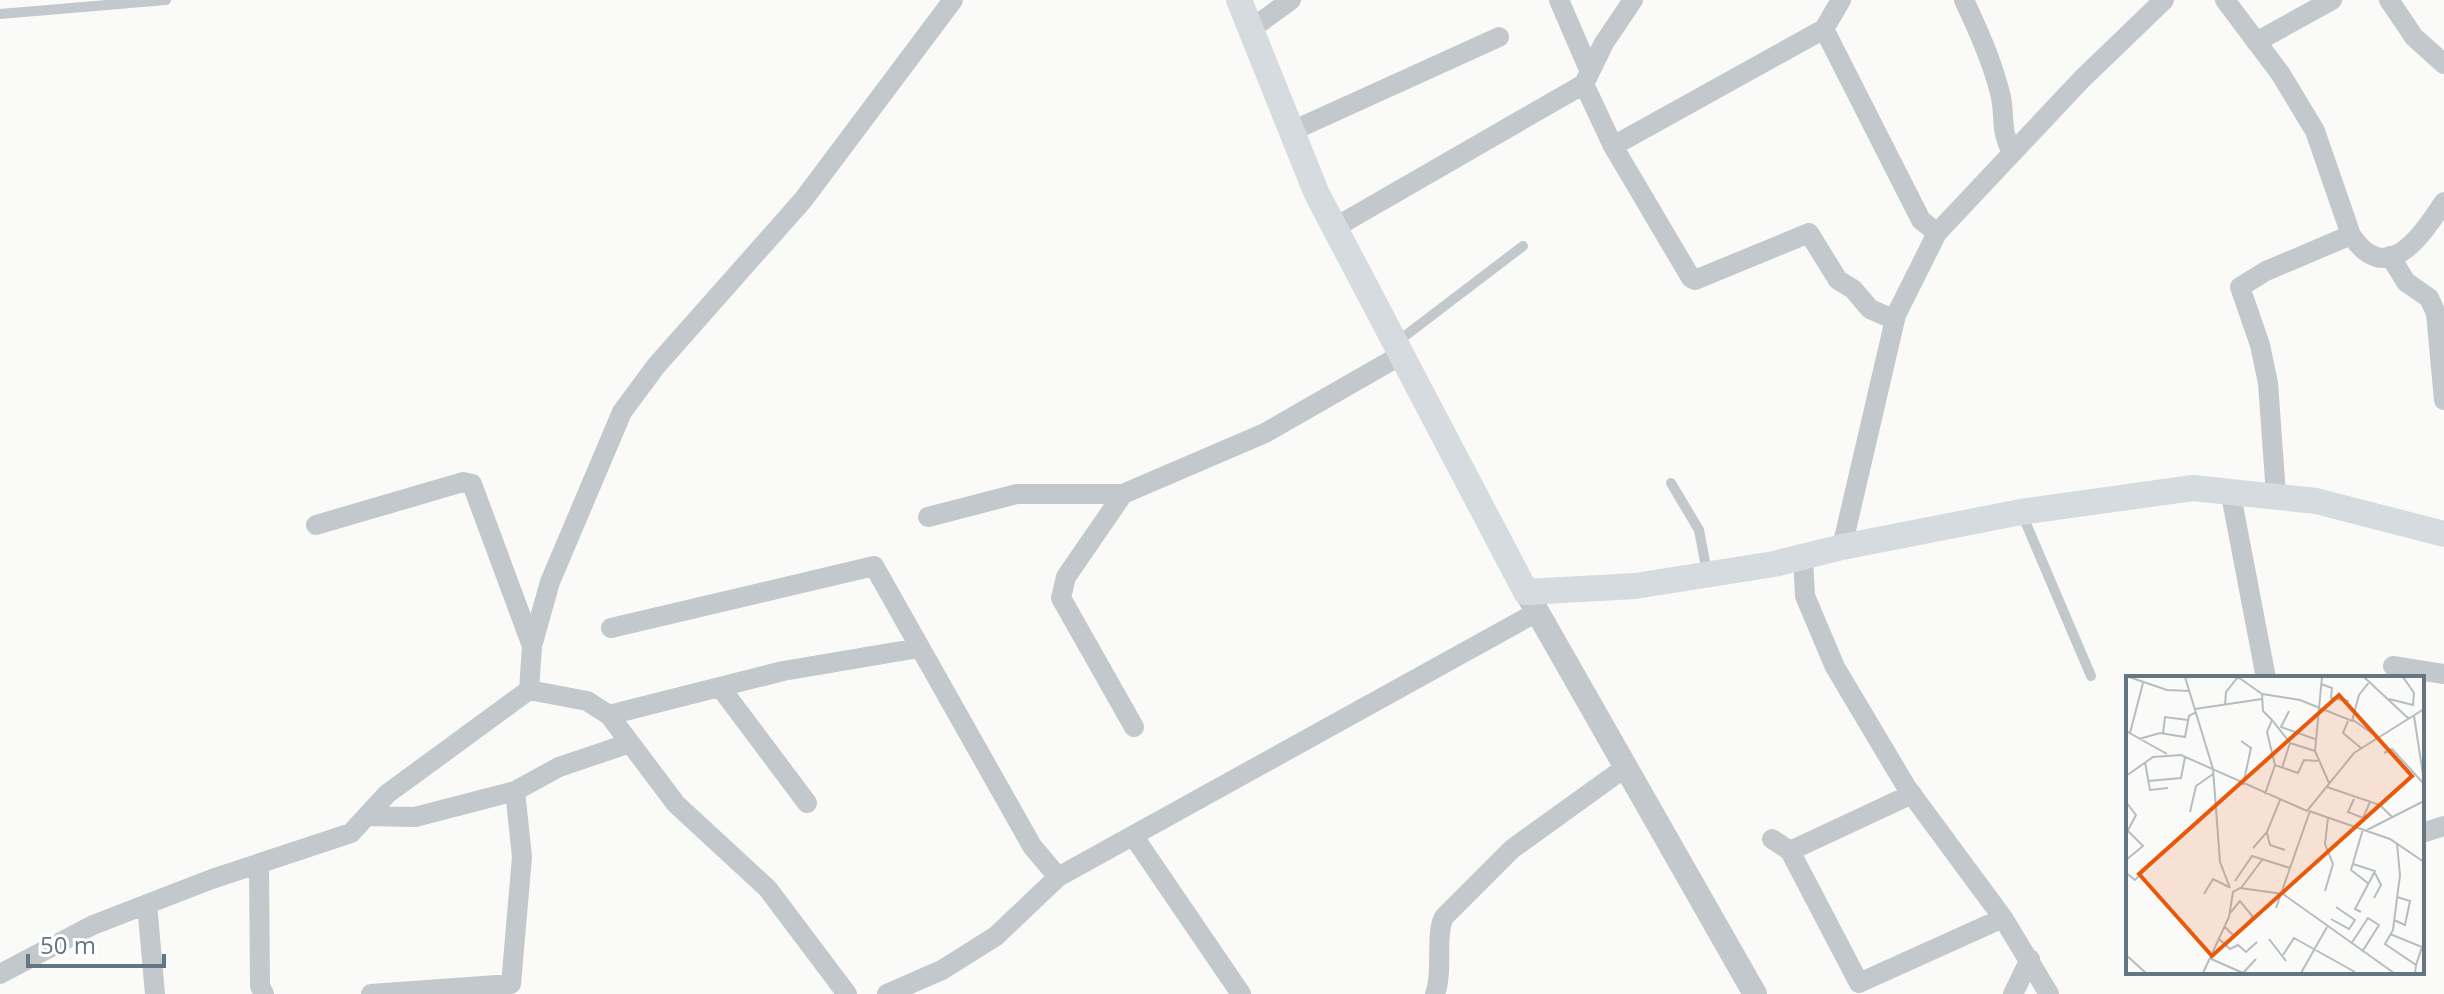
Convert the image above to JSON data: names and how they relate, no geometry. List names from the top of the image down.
{
  "scale_bar": "50 m"
}
